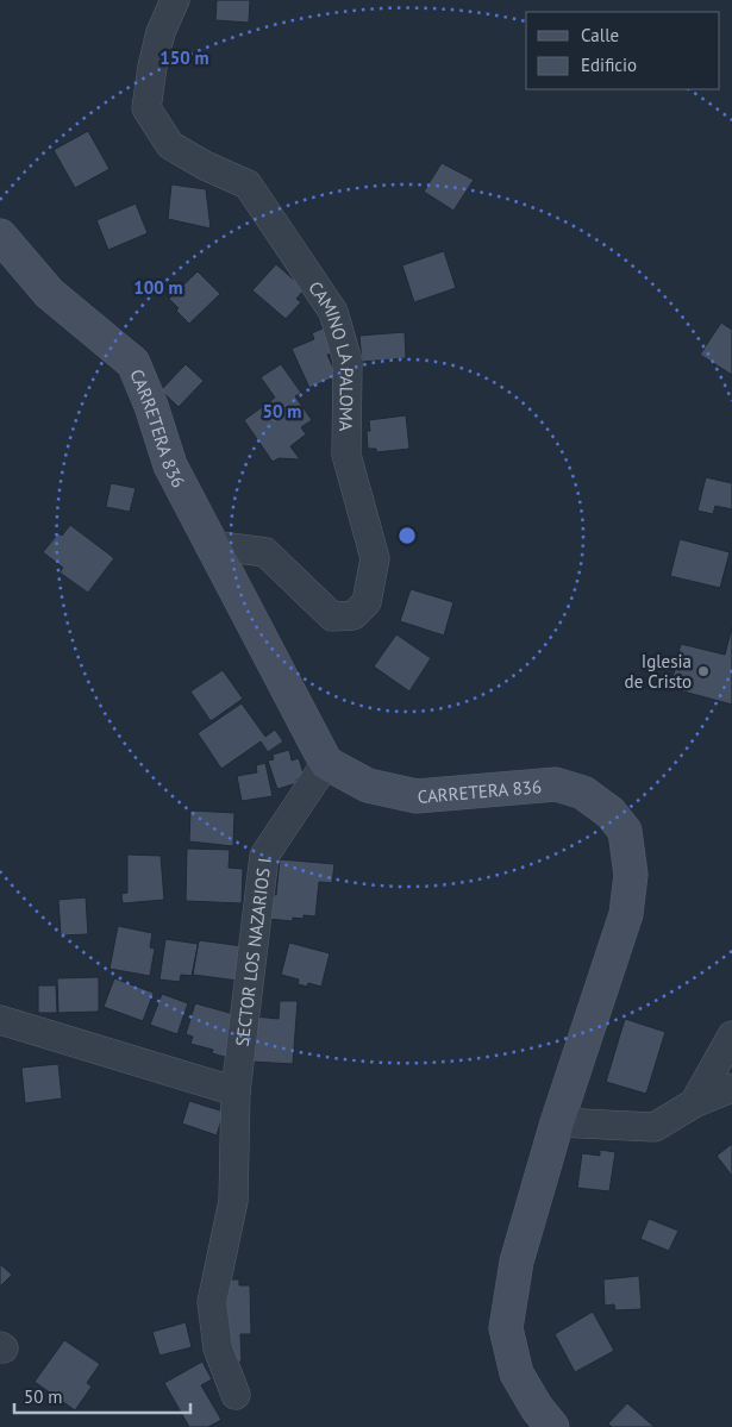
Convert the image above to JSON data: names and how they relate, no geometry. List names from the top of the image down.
{
  "streets": {
    "street": ["CAMINO LA PALOMA", "CARRETERA 836", "SECTOR LOS NAZARIOS I"]
  },
  "crossings": [
    ["CAMINO LA PALOMA", "CARRETERA 836"],
    ["CARRETERA 836", "SECTOR LOS NAZARIOS I"]
  ],
  "places": ["Iglesia de Cristo"],
  "legend": ["Calle", "Edificio"],
  "scale_bar": "50 m",
  "rings": ["150 m", "100 m", "50 m"]
}
